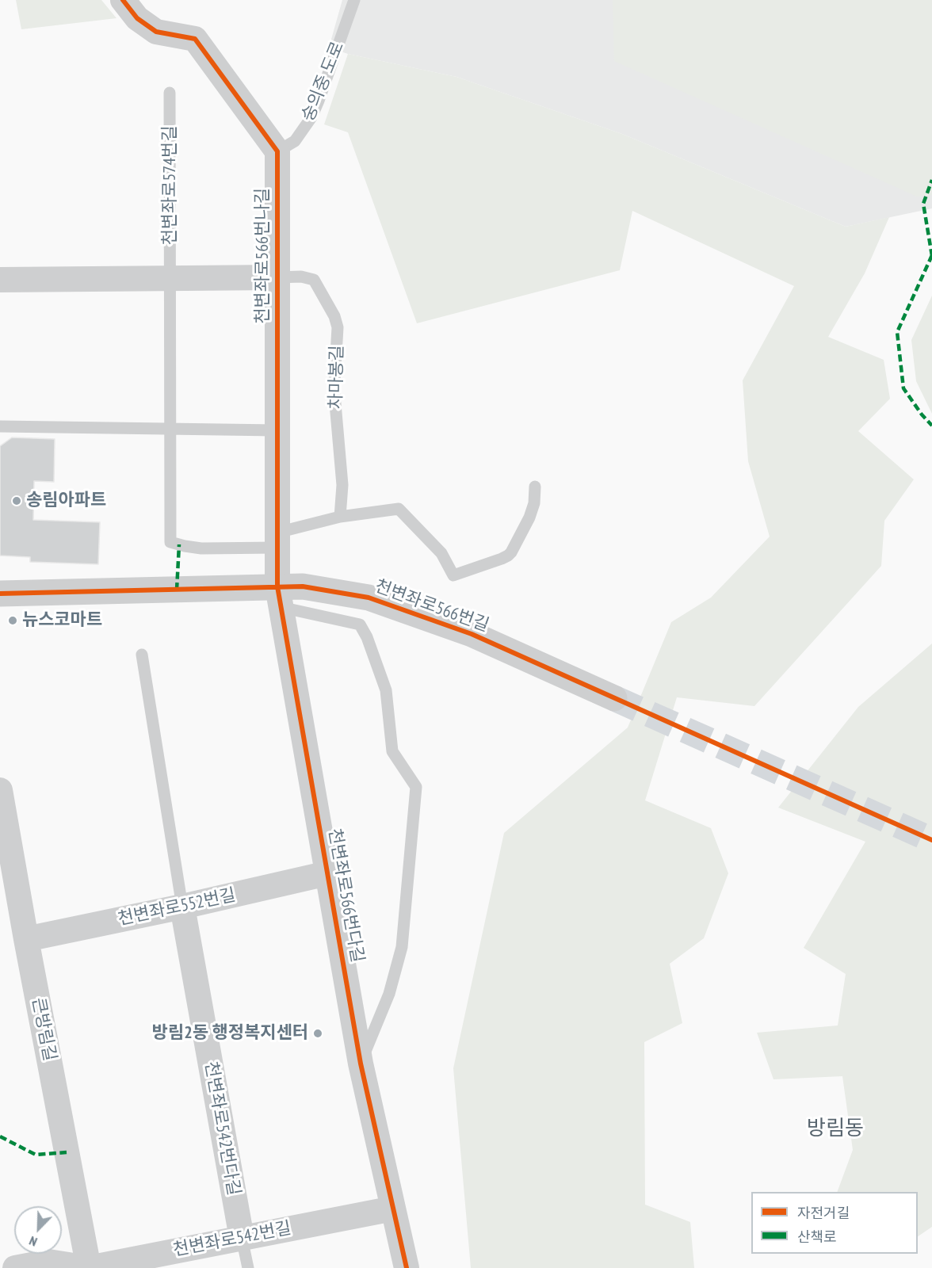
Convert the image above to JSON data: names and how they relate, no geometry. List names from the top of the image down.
{
  "streets": {
    "street": [
      "천변좌로566번나길",
      "천변좌로566번길",
      "천변좌로566번다길",
      "천변좌로552번길",
      "큰방림길",
      "천변좌로542번다길",
      "천변좌로542번길"
    ],
    "lane": ["숭의중 도로", "천변좌로574번길", "차마봉길"]
  },
  "crossings": [
    ["숭의중 도로", "천변좌로566번나길"],
    ["천변좌로574번길", "천변좌로566번나길"],
    ["천변좌로566번나길", "차마봉길"],
    ["천변좌로566번나길", "천변좌로566번길"],
    ["천변좌로566번나길", "천변좌로566번다길"],
    ["천변좌로566번길", "천변좌로566번다길"],
    ["천변좌로566번다길", "천변좌로552번길"],
    ["천변좌로566번다길", "천변좌로542번길"],
    ["천변좌로552번길", "큰방림길"],
    ["천변좌로552번길", "천변좌로542번다길"],
    ["큰방림길", "천변좌로542번길"],
    ["천변좌로542번다길", "천변좌로542번길"]
  ],
  "districts": ["방림동"],
  "places": ["송림아파트", "뉴스코마트", "방림2동 행정복지센터"],
  "legend": ["자전거길", "산책로"],
  "north": "bottom left"
}
